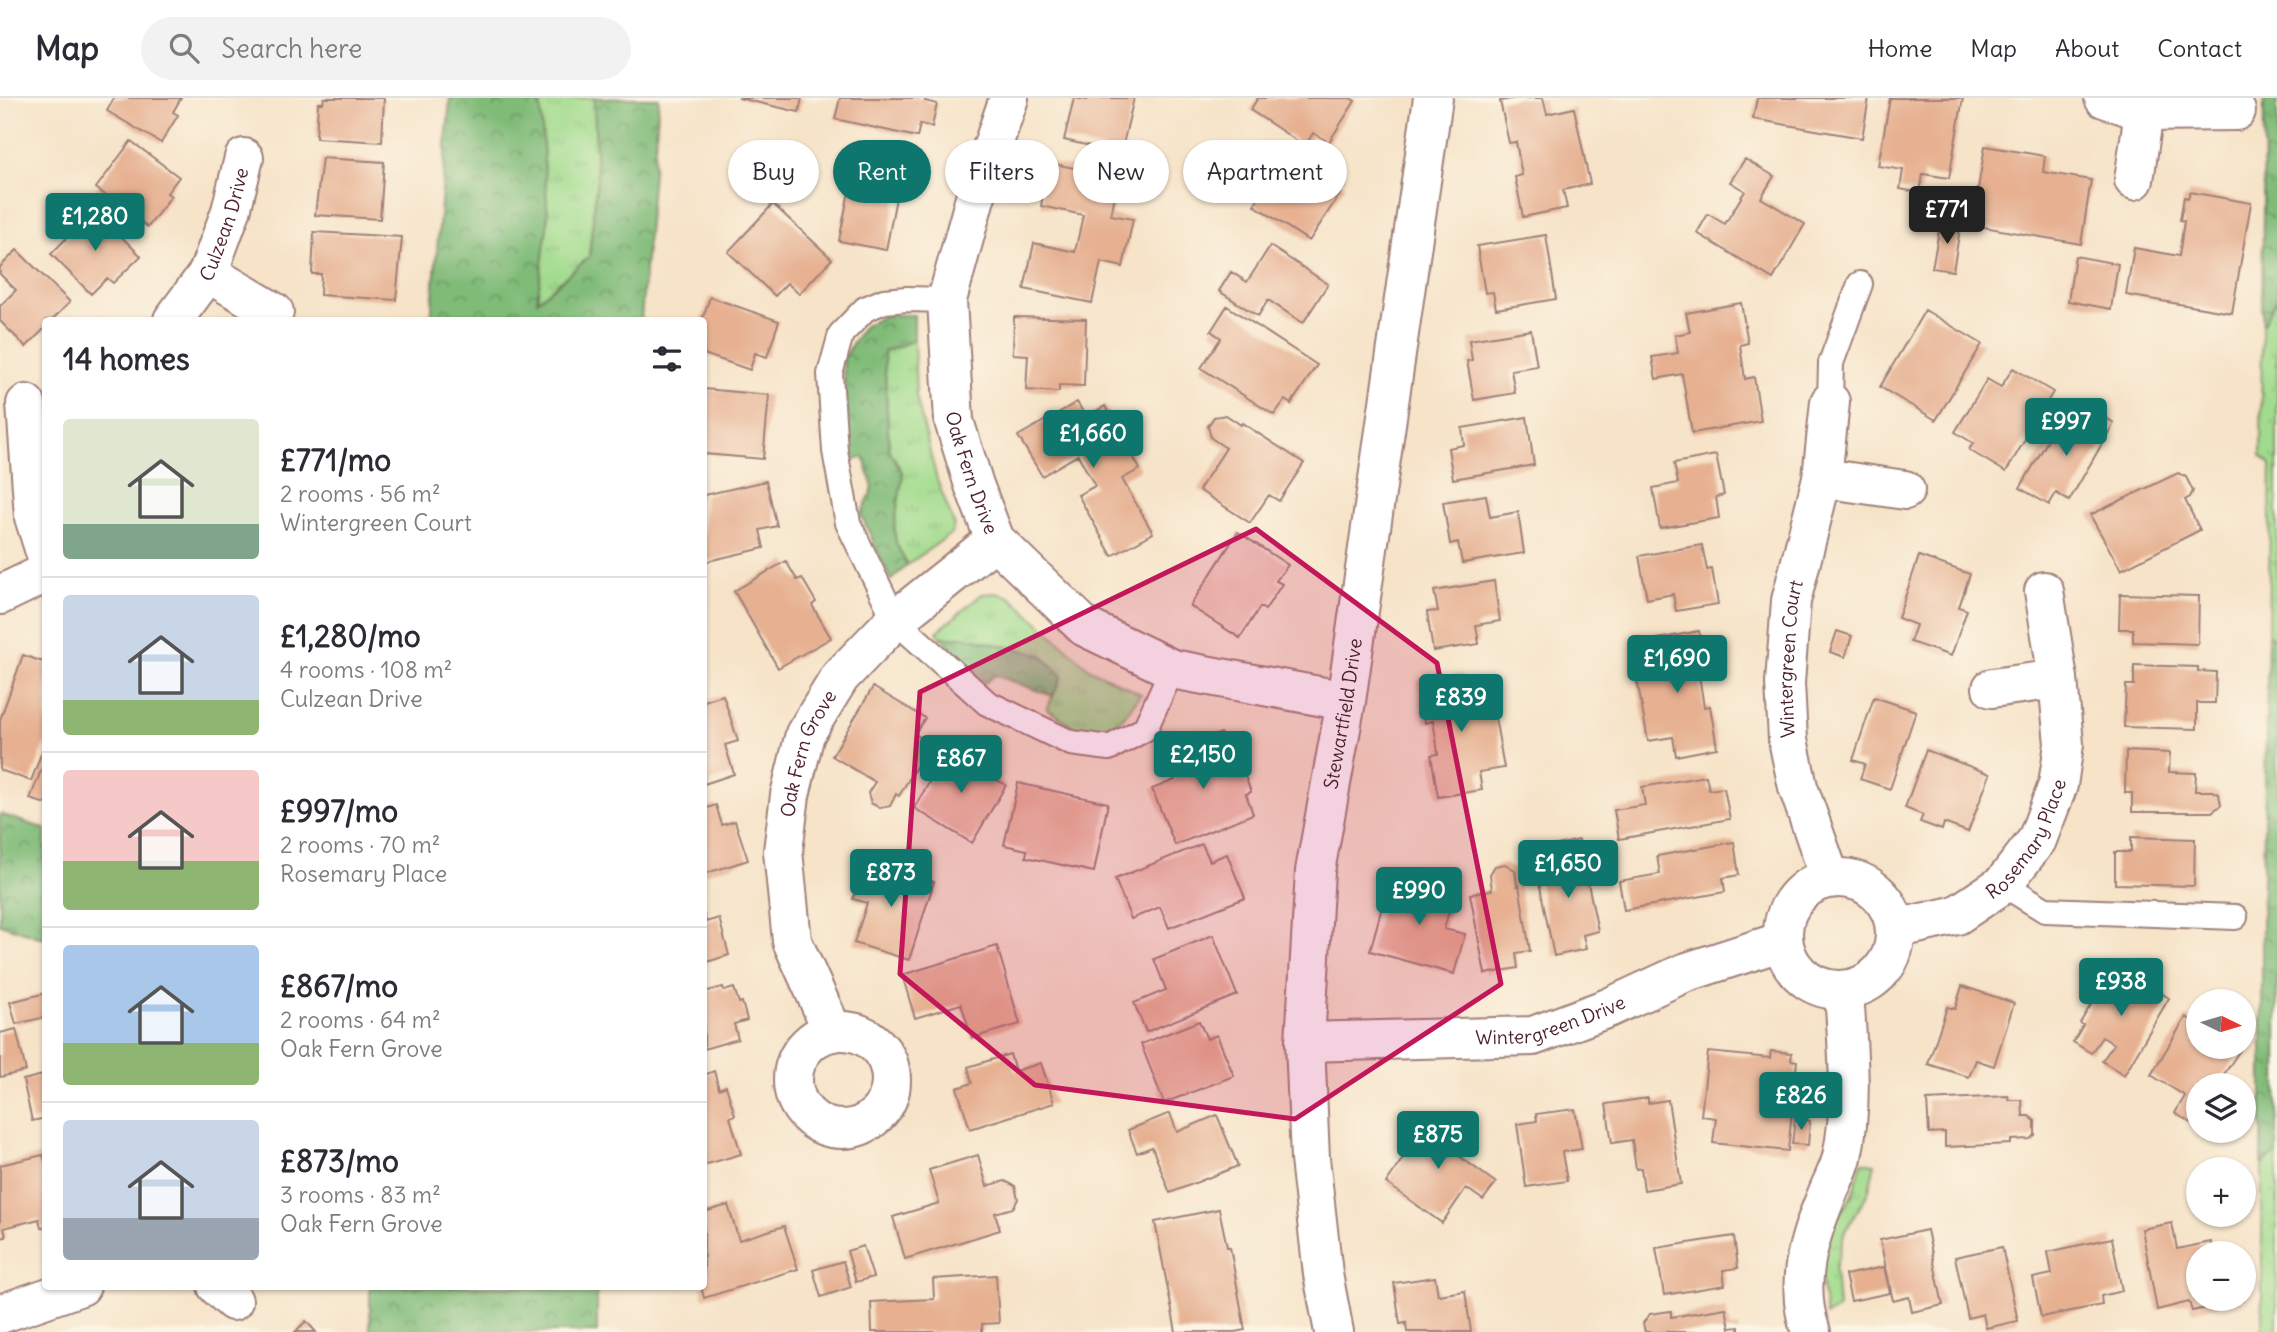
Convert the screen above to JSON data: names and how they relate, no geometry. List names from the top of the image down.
{
  "streets": {
    "street": [
      "Culzean Drive",
      "Oak Fern Drive",
      "Wintergreen Court",
      "Stewartfield Drive",
      "Oak Fern Grove",
      "Rosemary Place",
      "Wintergreen Drive"
    ]
  },
  "crossings": [
    ["Oak Fern Drive", "Stewartfield Drive"],
    ["Oak Fern Drive", "Oak Fern Grove"],
    ["Wintergreen Court", "Rosemary Place"],
    ["Wintergreen Court", "Wintergreen Drive"],
    ["Stewartfield Drive", "Wintergreen Drive"],
    ["Rosemary Place", "Wintergreen Drive"]
  ],
  "north": "right",
  "page": {
    "header": "Map",
    "search": "Search here",
    "nav": [
      "Home",
      "Map",
      "About",
      "Contact"
    ],
    "chip": [
      "Buy",
      "Rent",
      "Filters",
      "New",
      "Apartment"
    ],
    "price": [
      "£771",
      "£1,280",
      "£997",
      "£1,660",
      "£1,690",
      "£839",
      "£2,150",
      "£867",
      "£1,650",
      "£873",
      "£990",
      "£938",
      "£826",
      "£875"
    ],
    "heading": "14 homes",
    "list": [
      {
        "name": "£771/mo",
        "note": "2 rooms · 56 m² · Wintergreen Court"
      },
      {
        "name": "£1,280/mo",
        "note": "4 rooms · 108 m² · Culzean Drive"
      },
      {
        "name": "£997/mo",
        "note": "2 rooms · 70 m² · Rosemary Place"
      },
      {
        "name": "£867/mo",
        "note": "2 rooms · 64 m² · Oak Fern Grove"
      },
      {
        "name": "£873/mo",
        "note": "3 rooms · 83 m² · Oak Fern Grove"
      }
    ],
    "map_buttons": ["+", "−"]
  }
}
